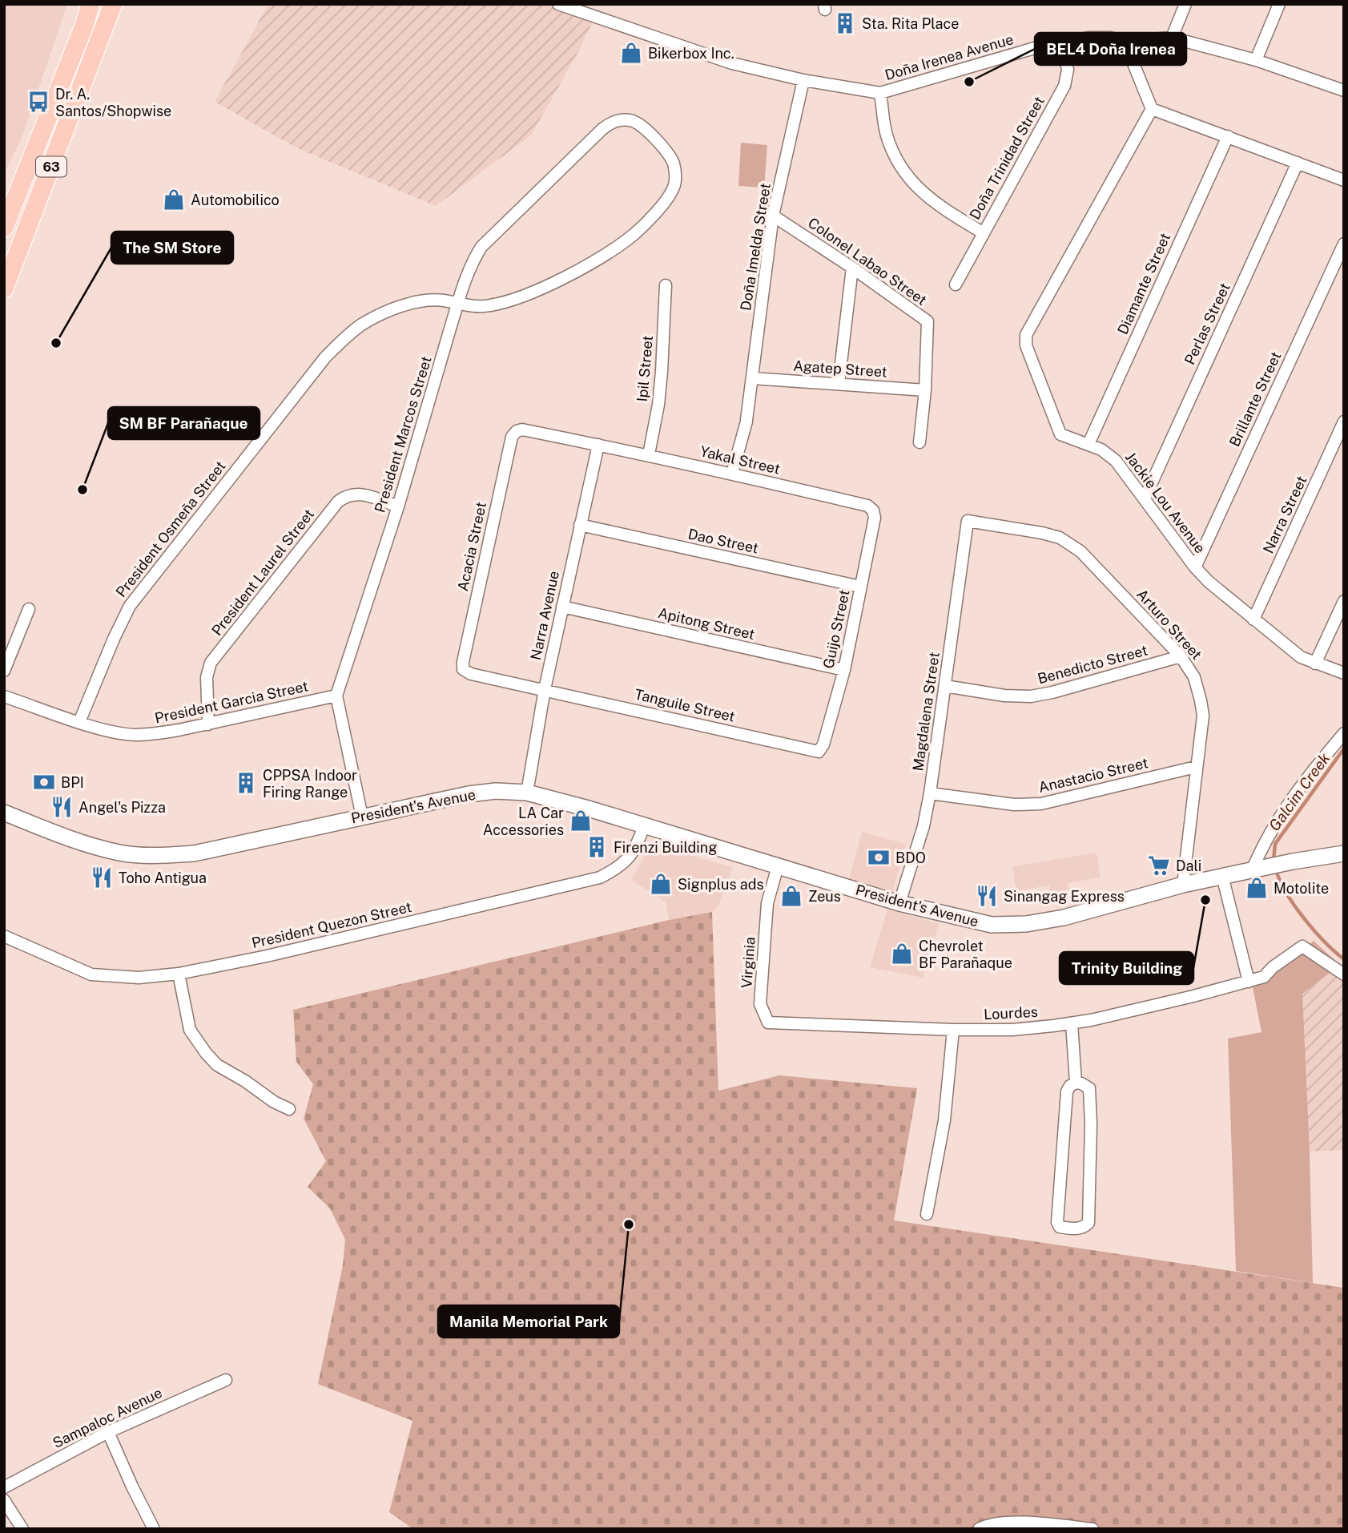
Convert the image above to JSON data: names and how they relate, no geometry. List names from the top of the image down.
{
  "streets": {
    "main road": ["63"],
    "street": [
      "Doña Irenea Avenue",
      "Doña Trinidad Street",
      "Doña Imelda Street",
      "Colonel Labao Street",
      "Diamante Street",
      "Perlas Street",
      "Ipil Street",
      "Agatep Street",
      "Brillante Street",
      "President Marcos Street",
      "Yakal Street",
      "Jackie Lou Avenue",
      "Narra Street",
      "President Osmeña Street",
      "Dao Street",
      "Acacia Street",
      "President Laurel Street",
      "Narra Avenue",
      "Apitong Street",
      "Arturo Street",
      "Guijo Street",
      "Benedicto Street",
      "President Garcia Street",
      "Tanguile Street",
      "Magdalena Street",
      "Anastacio Street",
      "President's Avenue",
      "President Quezon Street",
      "Virginia",
      "Lourdes",
      "Sampaloc Avenue"
    ]
  },
  "crossings": [
    ["Doña Irenea Avenue", "Doña Trinidad Street"],
    ["Doña Irenea Avenue", "Doña Imelda Street"],
    ["Doña Imelda Street", "Colonel Labao Street"],
    ["Doña Imelda Street", "Agatep Street"],
    ["Doña Imelda Street", "Yakal Street"],
    ["Colonel Labao Street", "Agatep Street"],
    ["Diamante Street", "Jackie Lou Avenue"],
    ["Perlas Street", "Jackie Lou Avenue"],
    ["Ipil Street", "Yakal Street"],
    ["Brillante Street", "Jackie Lou Avenue"],
    ["President Marcos Street", "President Osmeña Street"],
    ["President Marcos Street", "President Laurel Street"],
    ["President Marcos Street", "President Garcia Street"],
    ["Yakal Street", "Acacia Street"],
    ["Yakal Street", "Narra Avenue"],
    ["Yakal Street", "Guijo Street"],
    ["Jackie Lou Avenue", "Narra Street"],
    ["President Osmeña Street", "President Garcia Street"],
    ["Dao Street", "Narra Avenue"],
    ["Dao Street", "Guijo Street"],
    ["Acacia Street", "Narra Avenue"],
    ["Acacia Street", "Tanguile Street"],
    ["President Laurel Street", "President Garcia Street"],
    ["Narra Avenue", "Apitong Street"],
    ["Narra Avenue", "Tanguile Street"],
    ["Narra Avenue", "President's Avenue"],
    ["Apitong Street", "Guijo Street"],
    ["Arturo Street", "Benedicto Street"],
    ["Arturo Street", "Magdalena Street"],
    ["Arturo Street", "Anastacio Street"],
    ["Arturo Street", "President's Avenue"],
    ["Guijo Street", "Tanguile Street"],
    ["Benedicto Street", "Magdalena Street"],
    ["Magdalena Street", "Anastacio Street"],
    ["Magdalena Street", "President's Avenue"],
    ["President's Avenue", "President Quezon Street"],
    ["President's Avenue", "Virginia"],
    ["Virginia", "Lourdes"]
  ],
  "water": ["Galcim Creek"],
  "places": {
    "building": ["Sta. Rita Place", "CPPSA Indoor Firing Range", "Firenzi Building"],
    "shop": [
      "Bikerbox Inc.",
      "Automobilico",
      "LA Car Accessories",
      "Signplus ads",
      "Motolite",
      "Zeus",
      "Chevrolet BF Parañaque"
    ],
    "other": [
      "BEL4 Doña Irenea",
      "The SM Store",
      "SM BF Parañaque",
      "Trinity Building",
      "Manila Memorial Park"
    ],
    "bus stop": ["Dr. A. Santos/Shopwise"],
    "bank": ["BPI", "BDO"],
    "restaurant": ["Angel's Pizza", "Toho Antigua", "Sinangag Express"],
    "supermarket": ["Dali"]
  }
}
